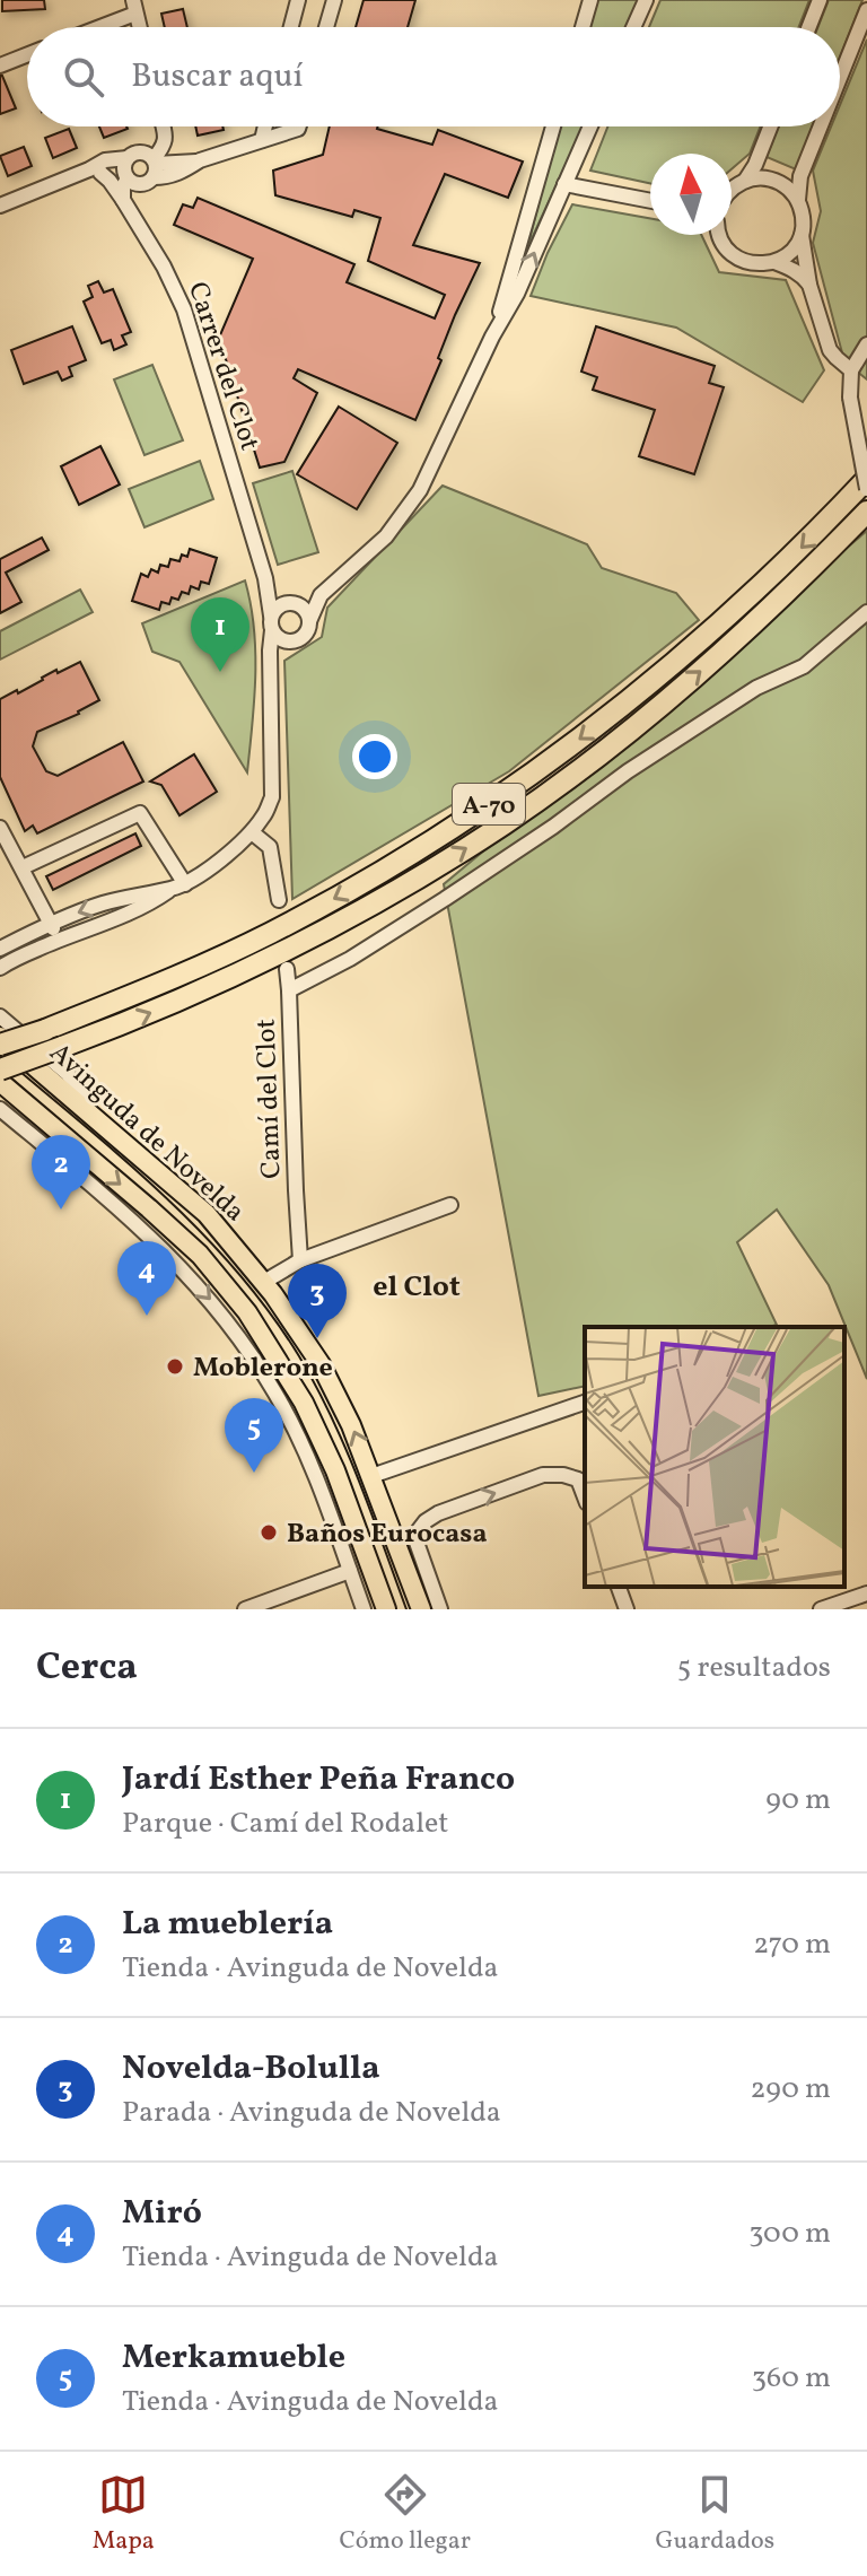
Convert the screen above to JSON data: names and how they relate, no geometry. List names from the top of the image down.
{
  "streets": {
    "highway": ["A-70"],
    "main road": ["Avinguda de Novelda"],
    "street": ["Carrer del Clot", "Camí del Clot"]
  },
  "districts": ["el Clot"],
  "places": ["Moblerone", "Baños Eurocasa"],
  "north": "top",
  "page": {
    "search": "Buscar aquí",
    "pins": [
      "1",
      "2",
      "4",
      "3",
      "5"
    ],
    "heading": ["Cerca", "5 resultados"],
    "list": [
      {
        "mark": "1",
        "name": "Jardí Esther Peña Franco",
        "note": "Parque · Camí del Rodalet",
        "value": "90 m"
      },
      {
        "mark": "2",
        "name": "La mueblería",
        "note": "Tienda · Avinguda de Novelda",
        "value": "270 m"
      },
      {
        "mark": "3",
        "name": "Novelda-Bolulla",
        "note": "Parada · Avinguda de Novelda",
        "value": "290 m"
      },
      {
        "mark": "4",
        "name": "Miró",
        "note": "Tienda · Avinguda de Novelda",
        "value": "300 m"
      },
      {
        "mark": "5",
        "name": "Merkamueble",
        "note": "Tienda · Avinguda de Novelda",
        "value": "360 m"
      }
    ],
    "nav": ["Mapa", "Cómo llegar", "Guardados"]
  }
}
